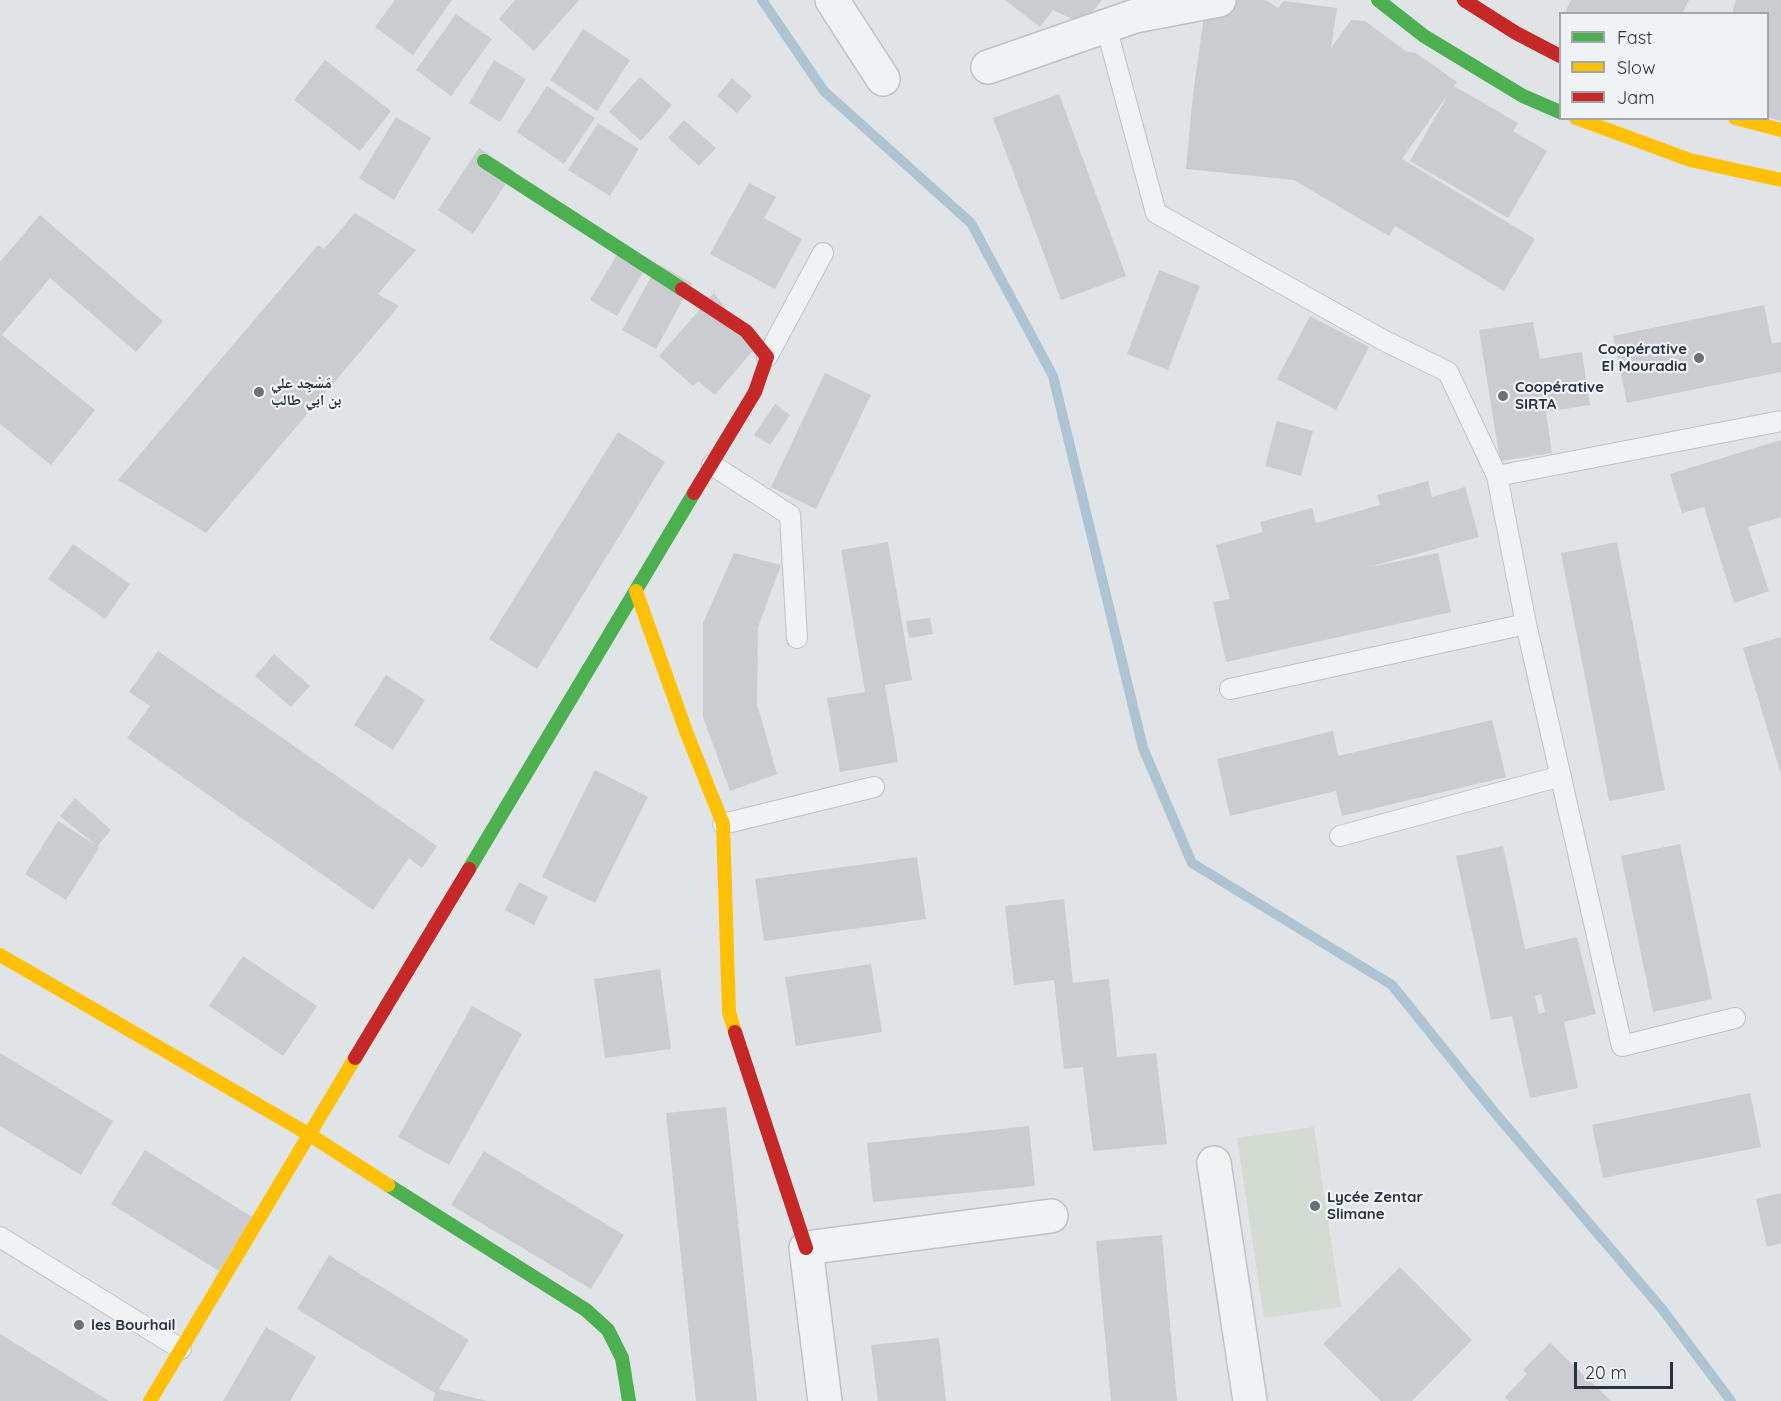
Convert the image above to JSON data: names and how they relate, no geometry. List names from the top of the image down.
{
  "places": [
    "Coopérative El Mouradia",
    "مَسْجِد علي بن ابي طالب",
    "Coopérative SIRTA",
    "Lycée Zentar Slimane",
    "les Bourhail"
  ],
  "legend": ["Fast", "Slow", "Jam"],
  "scale_bar": "20 m"
}
